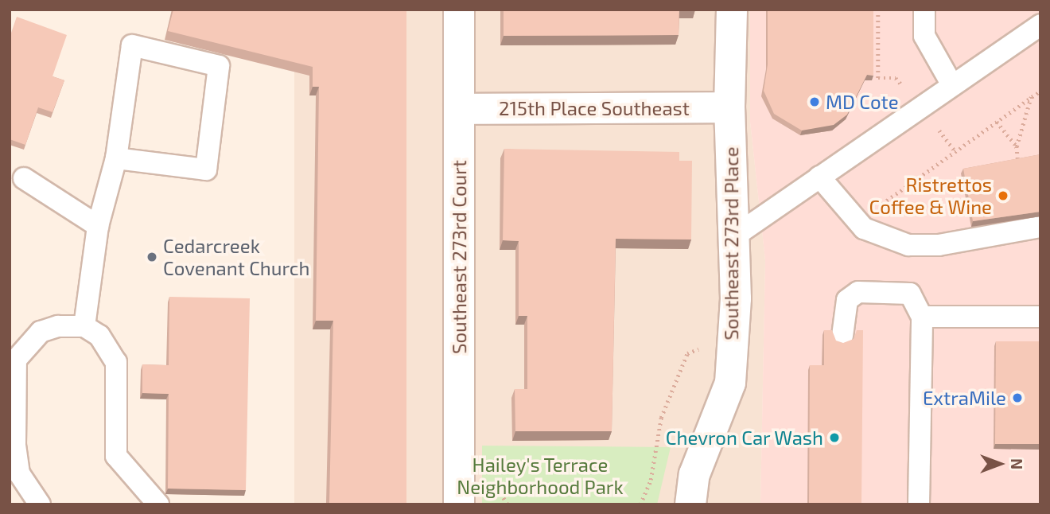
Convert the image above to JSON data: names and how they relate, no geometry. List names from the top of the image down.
{
  "streets": {
    "street": ["215th Place Southeast", "Southeast 273rd Place", "Southeast 273rd Court"]
  },
  "crossings": [
    ["215th Place Southeast", "Southeast 273rd Place"],
    ["215th Place Southeast", "Southeast 273rd Court"]
  ],
  "parks": ["Hailey's Terrace Neighborhood Park"],
  "places": [
    "MD Cote",
    "Ristrettos Coffee & Wine",
    "Cedarcreek Covenant Church",
    "ExtraMile",
    "Chevron Car Wash"
  ],
  "north": "right"
}
